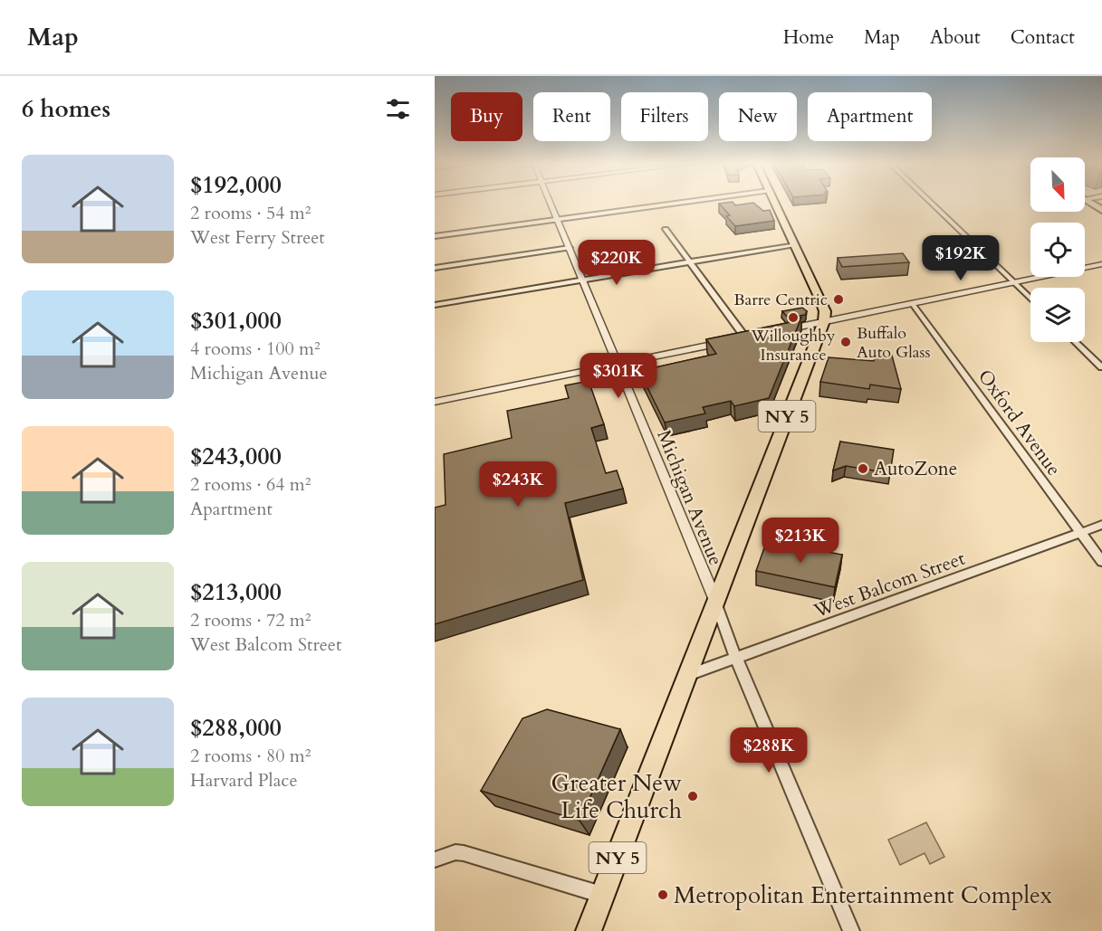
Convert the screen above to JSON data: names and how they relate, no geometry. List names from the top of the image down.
{
  "streets": {
    "main road": ["NY 5"],
    "street": ["Oxford Avenue", "Michigan Avenue", "West Balcom Street"]
  },
  "crossings": [
    ["NY 5", "Michigan Avenue"],
    ["NY 5", "West Balcom Street"],
    ["Oxford Avenue", "West Balcom Street"]
  ],
  "places": [
    "Barre Centric",
    "Willoughby Insurance",
    "Buffalo Auto Glass",
    "AutoZone",
    "Greater New Life Church",
    "Metropolitan Entertainment Complex"
  ],
  "north": "bottom right",
  "page": {
    "header": "Map",
    "nav": [
      "Home",
      "Map",
      "About",
      "Contact"
    ],
    "heading": "6 homes",
    "chip": [
      "Buy",
      "Rent",
      "Filters",
      "New",
      "Apartment"
    ],
    "list": [
      {
        "name": "$192,000",
        "note": "2 rooms · 54 m² · West Ferry Street"
      },
      {
        "name": "$301,000",
        "note": "4 rooms · 100 m² · Michigan Avenue"
      },
      {
        "name": "$243,000",
        "note": "2 rooms · 64 m² · Apartment"
      },
      {
        "name": "$213,000",
        "note": "2 rooms · 72 m² · West Balcom Street"
      },
      {
        "name": "$288,000",
        "note": "2 rooms · 80 m² · Harvard Place"
      }
    ],
    "price": [
      "$192K",
      "$220K",
      "$301K",
      "$243K",
      "$213K",
      "$288K"
    ]
  }
}
